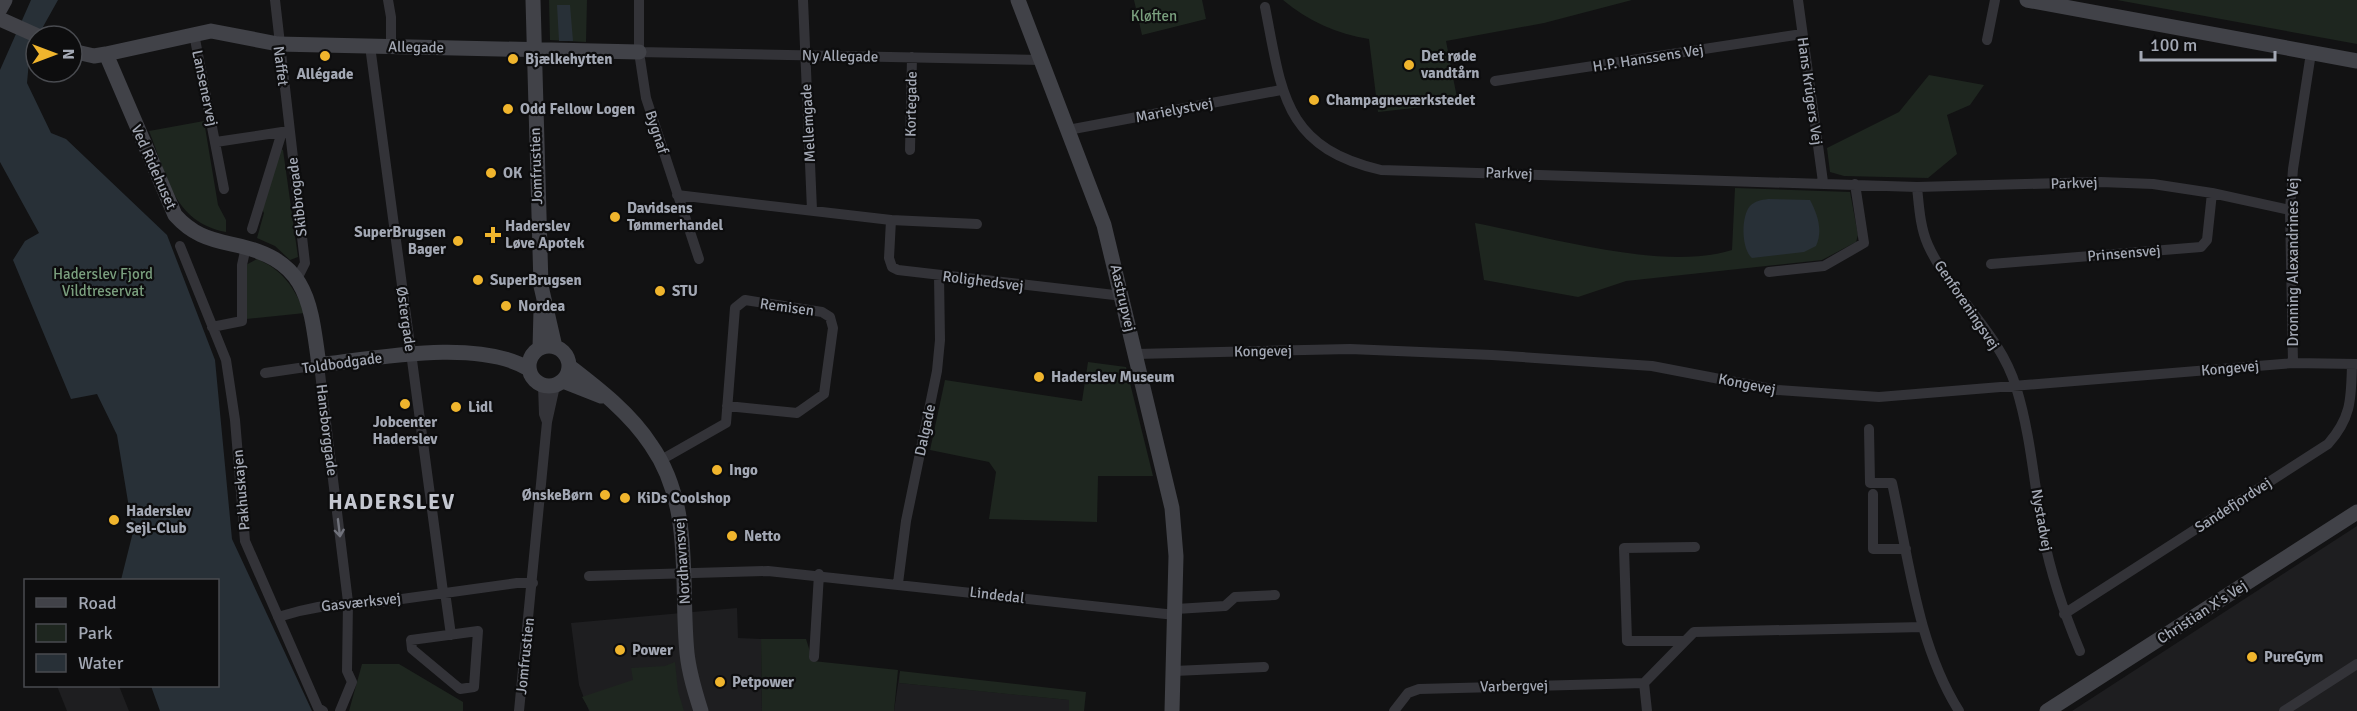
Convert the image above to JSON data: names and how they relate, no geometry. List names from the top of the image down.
{
  "streets": {
    "street": [
      "Allegade",
      "Ny Allegade",
      "H.P. Hanssens Vej",
      "Naffet",
      "Lansenervej",
      "Hans Krügers Vej",
      "Kortegade",
      "Marielystvej",
      "Mellemgade",
      "Bygnaf",
      "Jomfrustien",
      "Ved Ridehuset",
      "Parkvej",
      "Skibbrogade",
      "Prinsensvej",
      "Dronning Alexandrines Vej",
      "Rolighedsvej",
      "Aastrupvej",
      "Genforeningsvej",
      "Remisen",
      "Østergade",
      "Kongevej",
      "Toldbodgade",
      "Hansborggade",
      "Dalgade",
      "Pakhuskajen",
      "Sandefjordvej",
      "Nystadvej",
      "Nordhavnsvej",
      "Lindedal",
      "Gasværksvej",
      "Christian X's Vej",
      "Varbergvej"
    ]
  },
  "crossings": [
    ["Allegade", "Ny Allegade"],
    ["Allegade", "Naffet"],
    ["Allegade", "Lansenervej"],
    ["Allegade", "Bygnaf"],
    ["Allegade", "Jomfrustien"],
    ["Allegade", "Ved Ridehuset"],
    ["Allegade", "Østergade"],
    ["Ny Allegade", "Kortegade"],
    ["Ny Allegade", "Mellemgade"],
    ["Ny Allegade", "Bygnaf"],
    ["Ny Allegade", "Aastrupvej"],
    ["H.P. Hanssens Vej", "Hans Krügers Vej"],
    ["Naffet", "Lansenervej"],
    ["Naffet", "Skibbrogade"],
    ["Lansenervej", "Skibbrogade"],
    ["Hans Krügers Vej", "Parkvej"],
    ["Marielystvej", "Parkvej"],
    ["Marielystvej", "Aastrupvej"],
    ["Jomfrustien", "Toldbodgade"],
    ["Jomfrustien", "Nordhavnsvej"],
    ["Jomfrustien", "Gasværksvej"],
    ["Ved Ridehuset", "Skibbrogade"],
    ["Parkvej", "Prinsensvej"],
    ["Parkvej", "Dronning Alexandrines Vej"],
    ["Parkvej", "Genforeningsvej"],
    ["Dronning Alexandrines Vej", "Kongevej"],
    ["Rolighedsvej", "Aastrupvej"],
    ["Rolighedsvej", "Dalgade"],
    ["Aastrupvej", "Kongevej"],
    ["Aastrupvej", "Lindedal"],
    ["Genforeningsvej", "Kongevej"],
    ["Genforeningsvej", "Nystadvej"],
    ["Remisen", "Nordhavnsvej"],
    ["Østergade", "Toldbodgade"],
    ["Østergade", "Gasværksvej"],
    ["Kongevej", "Sandefjordvej"],
    ["Kongevej", "Nystadvej"],
    ["Toldbodgade", "Hansborggade"],
    ["Toldbodgade", "Nordhavnsvej"],
    ["Hansborggade", "Gasværksvej"],
    ["Dalgade", "Lindedal"],
    ["Pakhuskajen", "Gasværksvej"],
    ["Sandefjordvej", "Nystadvej"],
    ["Nordhavnsvej", "Lindedal"]
  ],
  "one_way": ["Hansborggade"],
  "districts": ["HADERSLEV"],
  "parks": ["Kløften", "Haderslev Fjord Vildtreservat"],
  "places": {
    "other": [
      "Allégade",
      "Bjælkehytten",
      "Det røde vandtårn",
      "Champagneværkstedet",
      "Odd Fellow Logen",
      "OK",
      "Davidsens Tømmerhandel",
      "SuperBrugsen Bager",
      "SuperBrugsen",
      "STU",
      "Nordea",
      "Haderslev Museum",
      "Jobcenter Haderslev",
      "Lidl",
      "Ingo",
      "ØnskeBørn",
      "KiDs Coolshop",
      "Haderslev Sejl-Club",
      "Netto",
      "Power",
      "PureGym",
      "Petpower"
    ],
    "health": ["Haderslev Løve Apotek"]
  },
  "legend": ["Road", "Park", "Water"],
  "scale_bar": "100 m",
  "north": "right"
}
